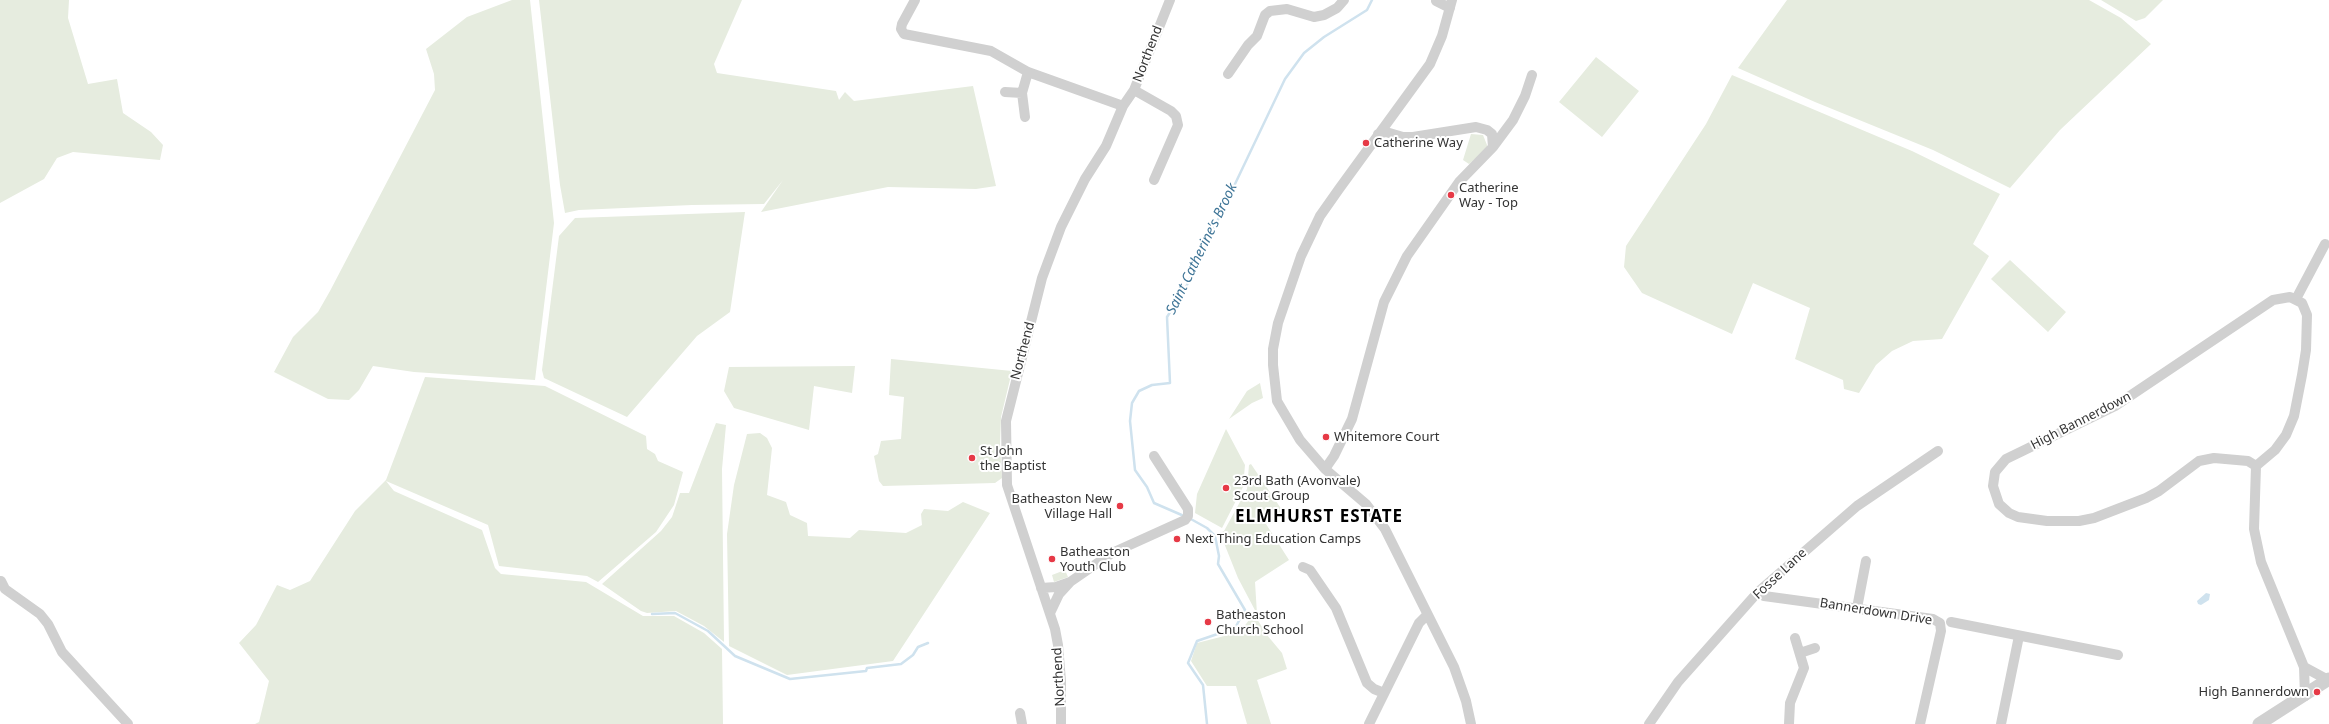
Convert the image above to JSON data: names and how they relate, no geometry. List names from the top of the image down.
{
  "streets": {
    "street": [
      "Northend",
      "High Bannerdown",
      "Fosse Lane",
      "Bannerdown Drive"
    ]
  },
  "crossings": [
    ["Fosse Lane", "Bannerdown Drive"]
  ],
  "districts": ["ELMHURST ESTATE"],
  "water": ["Saint Catherine's Brook"],
  "places": [
    "Catherine Way",
    "Catherine Way - Top",
    "Whitemore Court",
    "St John the Baptist",
    "23rd Bath (Avonvale) Scout Group",
    "Batheaston New Village Hall",
    "Next Thing Education Camps",
    "Batheaston Youth Club",
    "Batheaston Church School",
    "High Bannerdown"
  ]
}
